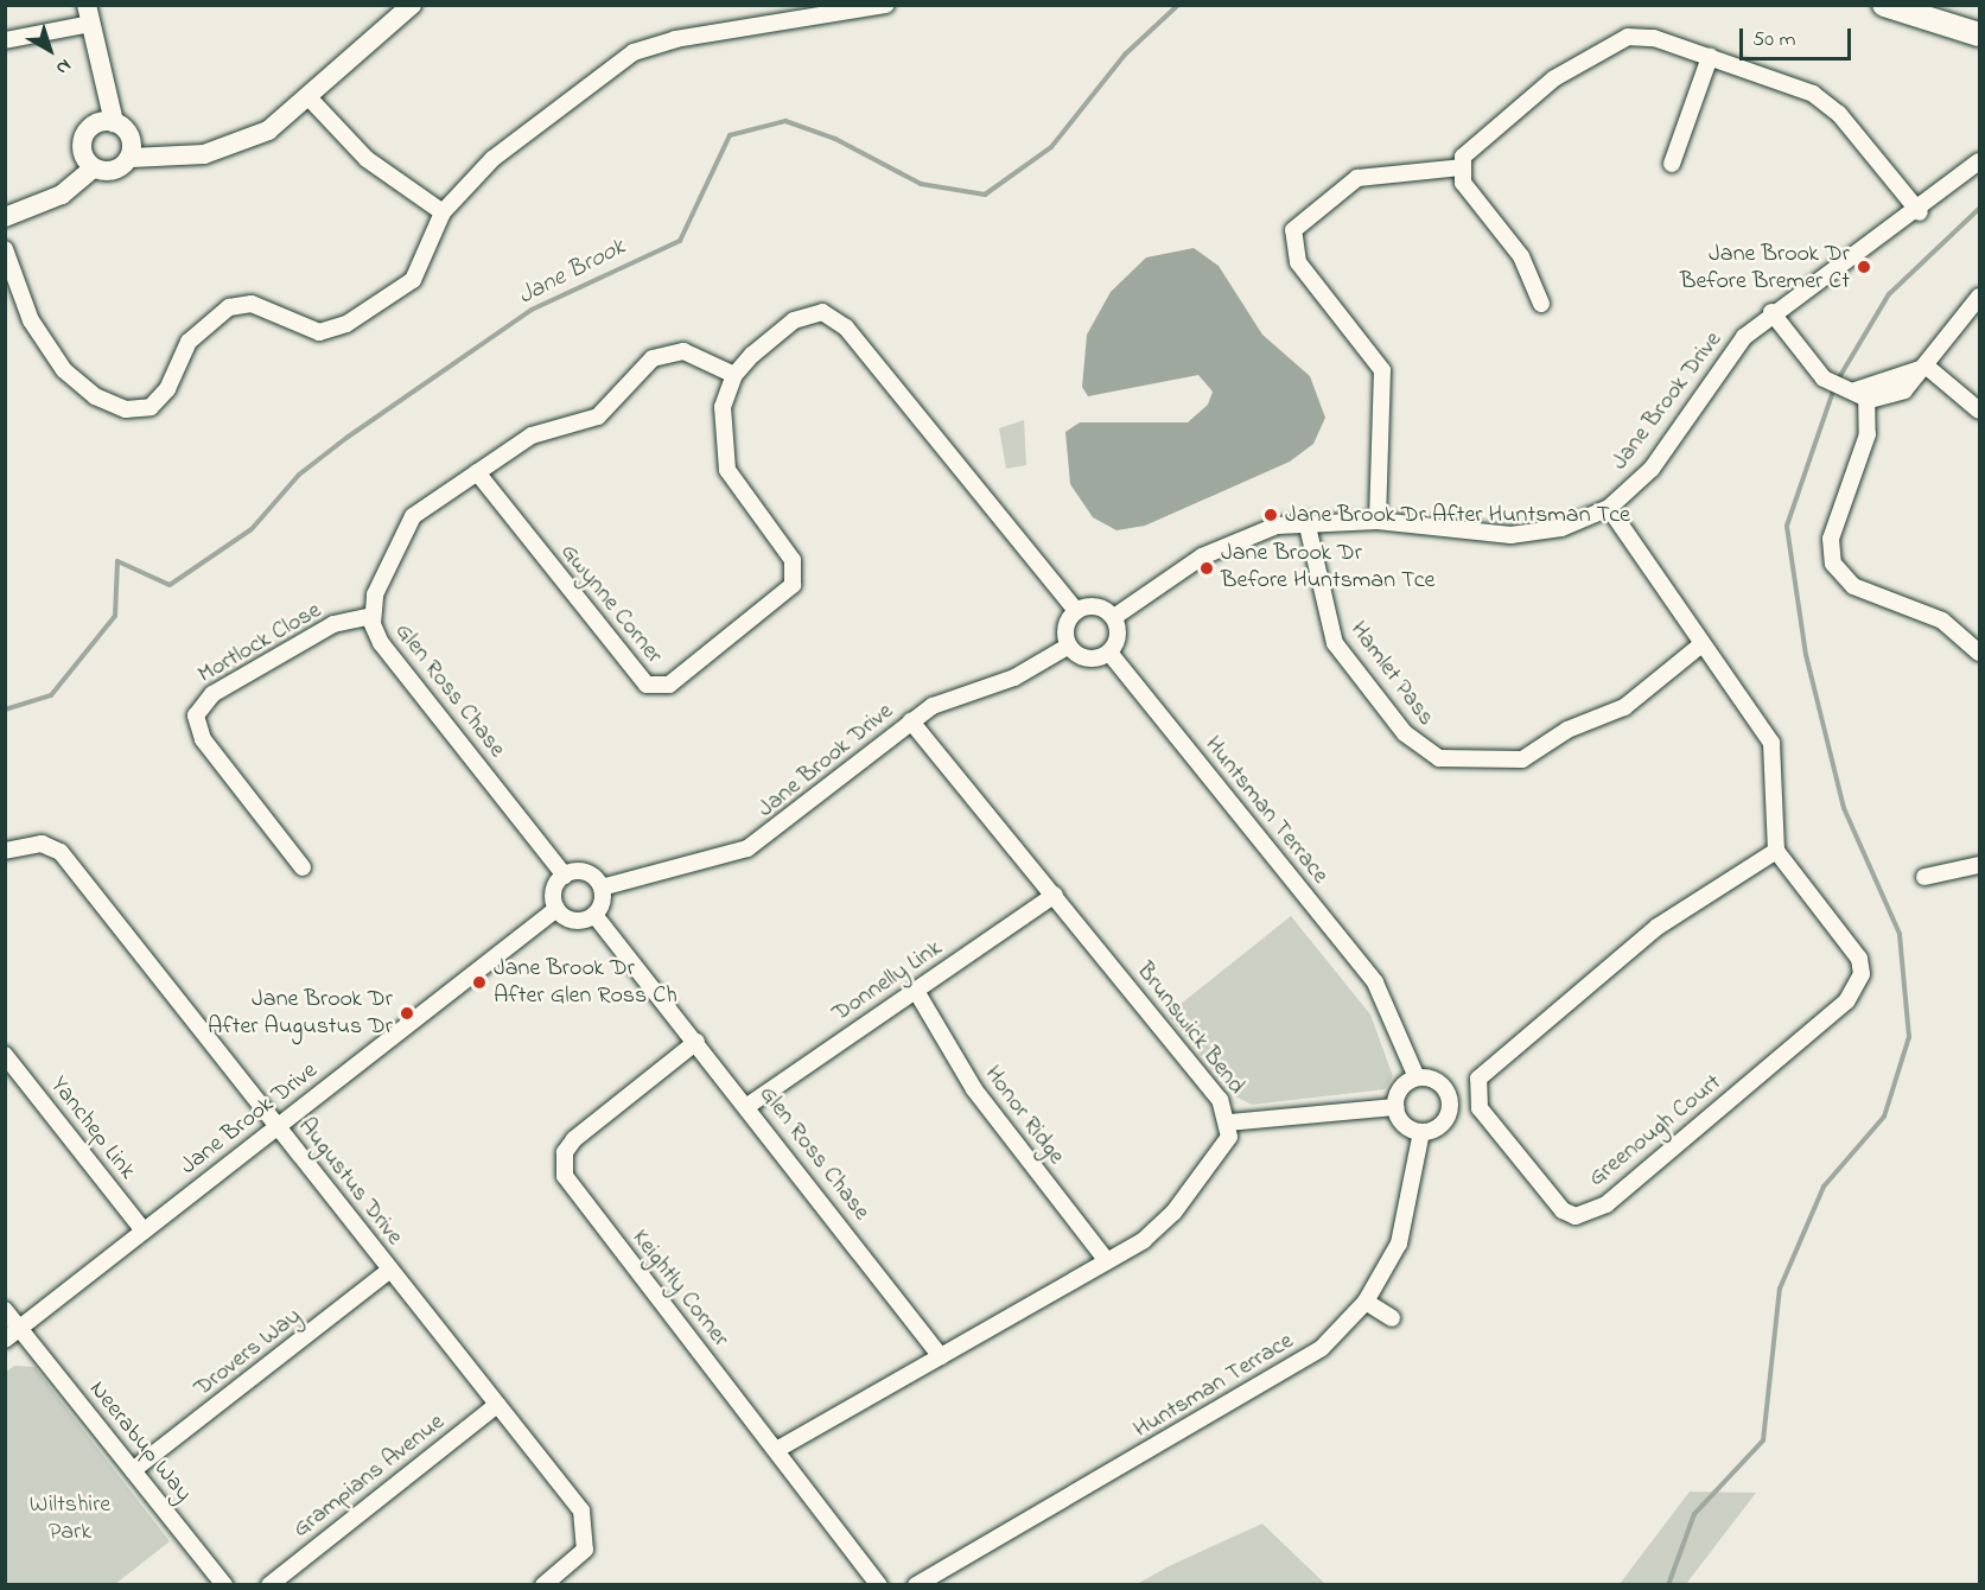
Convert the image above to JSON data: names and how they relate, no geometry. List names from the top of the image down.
{
  "streets": {
    "street": [
      "Jane Brook Drive",
      "Gwynne Corner",
      "Mortlock Close",
      "Hamlet Pass",
      "Glen Ross Chase",
      "Huntsman Terrace",
      "Donnelly Link",
      "Brunswick Bend",
      "Honor Ridge",
      "Yanchep Link",
      "Greenough Court",
      "Augustus Drive",
      "Keightly Corner",
      "Drovers Way",
      "Neerabup Way",
      "Grampians Avenue"
    ]
  },
  "crossings": [
    ["Jane Brook Drive", "Hamlet Pass"],
    ["Jane Brook Drive", "Glen Ross Chase"],
    ["Jane Brook Drive", "Huntsman Terrace"],
    ["Jane Brook Drive", "Brunswick Bend"],
    ["Jane Brook Drive", "Yanchep Link"],
    ["Jane Brook Drive", "Augustus Drive"],
    ["Jane Brook Drive", "Neerabup Way"],
    ["Gwynne Corner", "Glen Ross Chase"],
    ["Mortlock Close", "Glen Ross Chase"],
    ["Glen Ross Chase", "Donnelly Link"],
    ["Glen Ross Chase", "Brunswick Bend"],
    ["Glen Ross Chase", "Keightly Corner"],
    ["Donnelly Link", "Brunswick Bend"],
    ["Donnelly Link", "Honor Ridge"],
    ["Brunswick Bend", "Honor Ridge"],
    ["Brunswick Bend", "Keightly Corner"],
    ["Augustus Drive", "Drovers Way"],
    ["Augustus Drive", "Grampians Avenue"],
    ["Drovers Way", "Neerabup Way"]
  ],
  "water": ["Jane Brook"],
  "parks": ["Wiltshire Park"],
  "places": [
    "Jane Brook Dr Before Bremer Ct",
    "Jane Brook Dr After Huntsman Tce",
    "Jane Brook Dr Before Huntsman Tce",
    "Jane Brook Dr After Glen Ross Ch",
    "Jane Brook Dr After Augustus Dr"
  ],
  "scale_bar": "50 m",
  "north": "bottom right"
}
